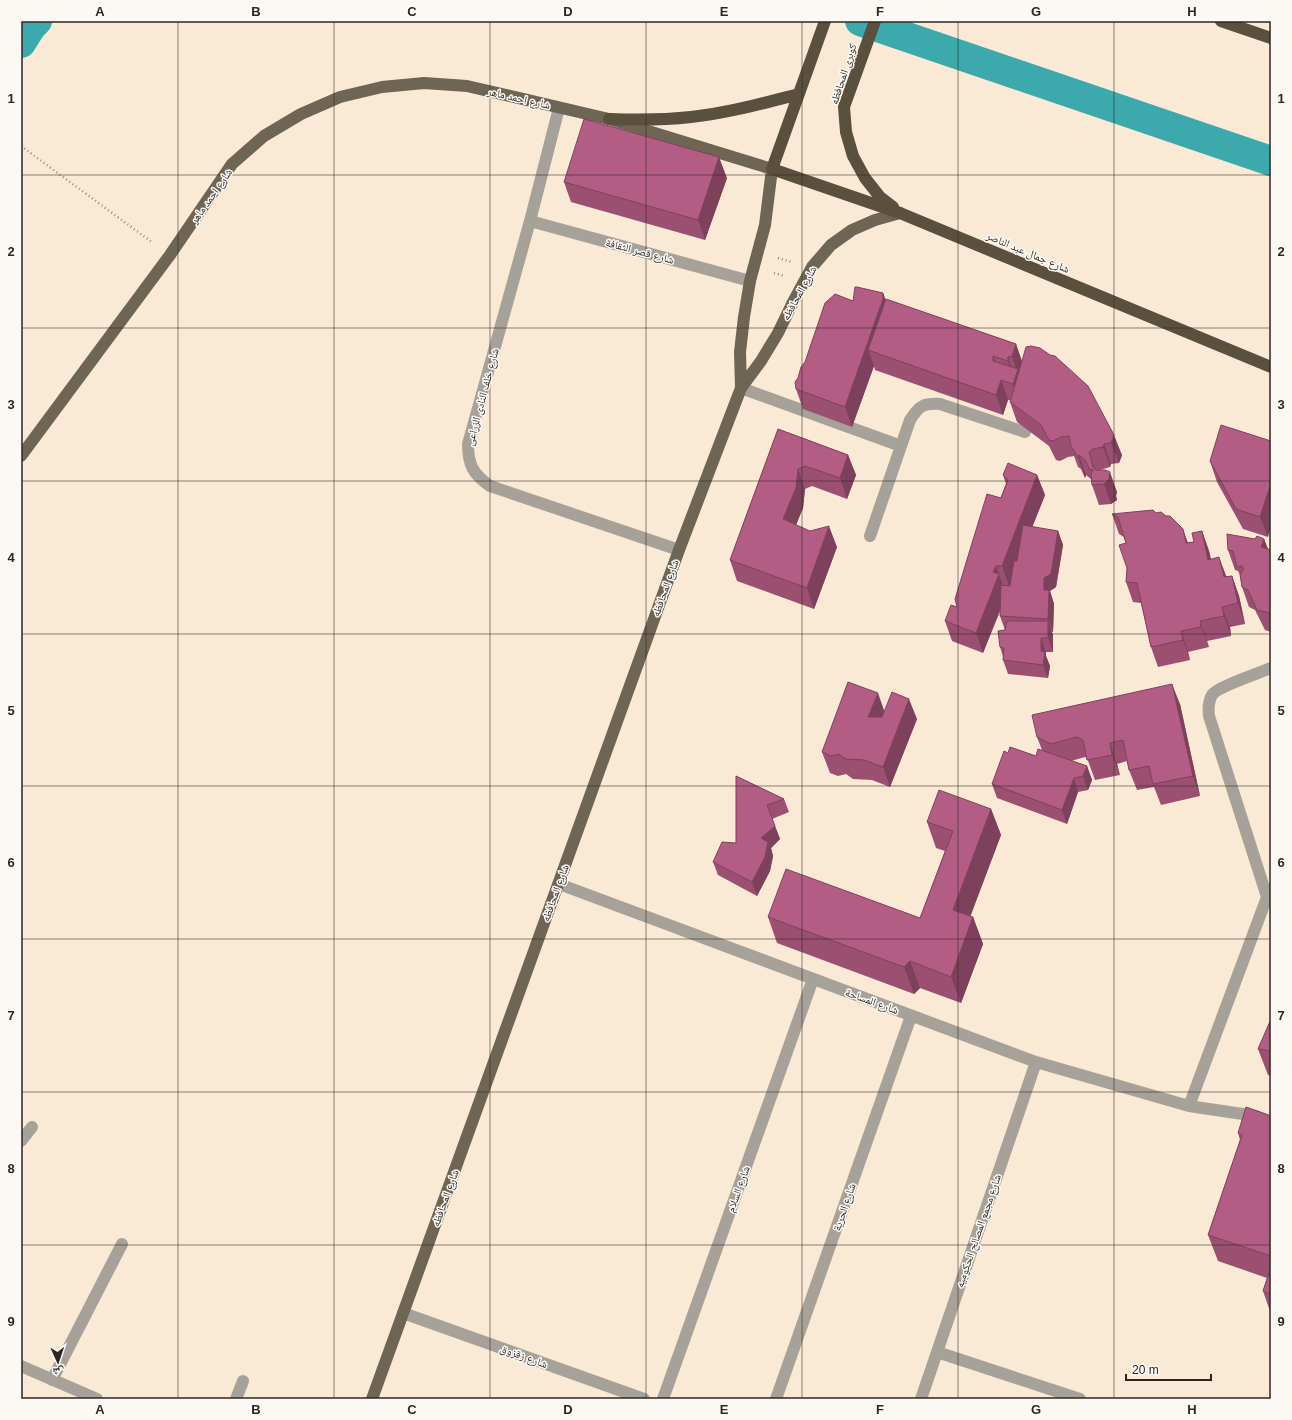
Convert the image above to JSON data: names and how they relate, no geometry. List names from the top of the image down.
{
  "streets": {
    "highway": ["كوبرى المحافظه", "شارع جمال عبد الناصر"],
    "main road": ["شارع احمد ماهر", "شارع المحافظه"],
    "street": [
      "شارع قصر الثقافة",
      "شارع خلف النادى الزراعى",
      "شارع المساحة",
      "شارع السلام",
      "شارع الحرية",
      "شارع مجمع المصالح الحكوميه",
      "شارع زقزوق"
    ]
  },
  "crossings": [
    ["كوبرى المحافظه", "شارع جمال عبد الناصر"],
    ["كوبرى المحافظه", "شارع المحافظه"],
    ["شارع احمد ماهر", "شارع جمال عبد الناصر"],
    ["شارع احمد ماهر", "شارع المحافظه"],
    ["شارع احمد ماهر", "شارع خلف النادى الزراعى"],
    ["شارع قصر الثقافة", "شارع المحافظه"],
    ["شارع قصر الثقافة", "شارع خلف النادى الزراعى"],
    ["شارع جمال عبد الناصر", "شارع المحافظه"],
    ["شارع المحافظه", "شارع خلف النادى الزراعى"],
    ["شارع المحافظه", "شارع المساحة"],
    ["شارع المحافظه", "شارع زقزوق"],
    ["شارع المساحة", "شارع السلام"],
    ["شارع المساحة", "شارع الحرية"],
    ["شارع المساحة", "شارع مجمع المصالح الحكوميه"]
  ],
  "scale_bar": "20 m",
  "north": "bottom",
  "grid": {
    "columns": [
      "A",
      "B",
      "C",
      "D",
      "E",
      "F",
      "G",
      "H"
    ],
    "rows": [
      "1",
      "2",
      "3",
      "4",
      "5",
      "6",
      "7",
      "8",
      "9"
    ]
  }
}
